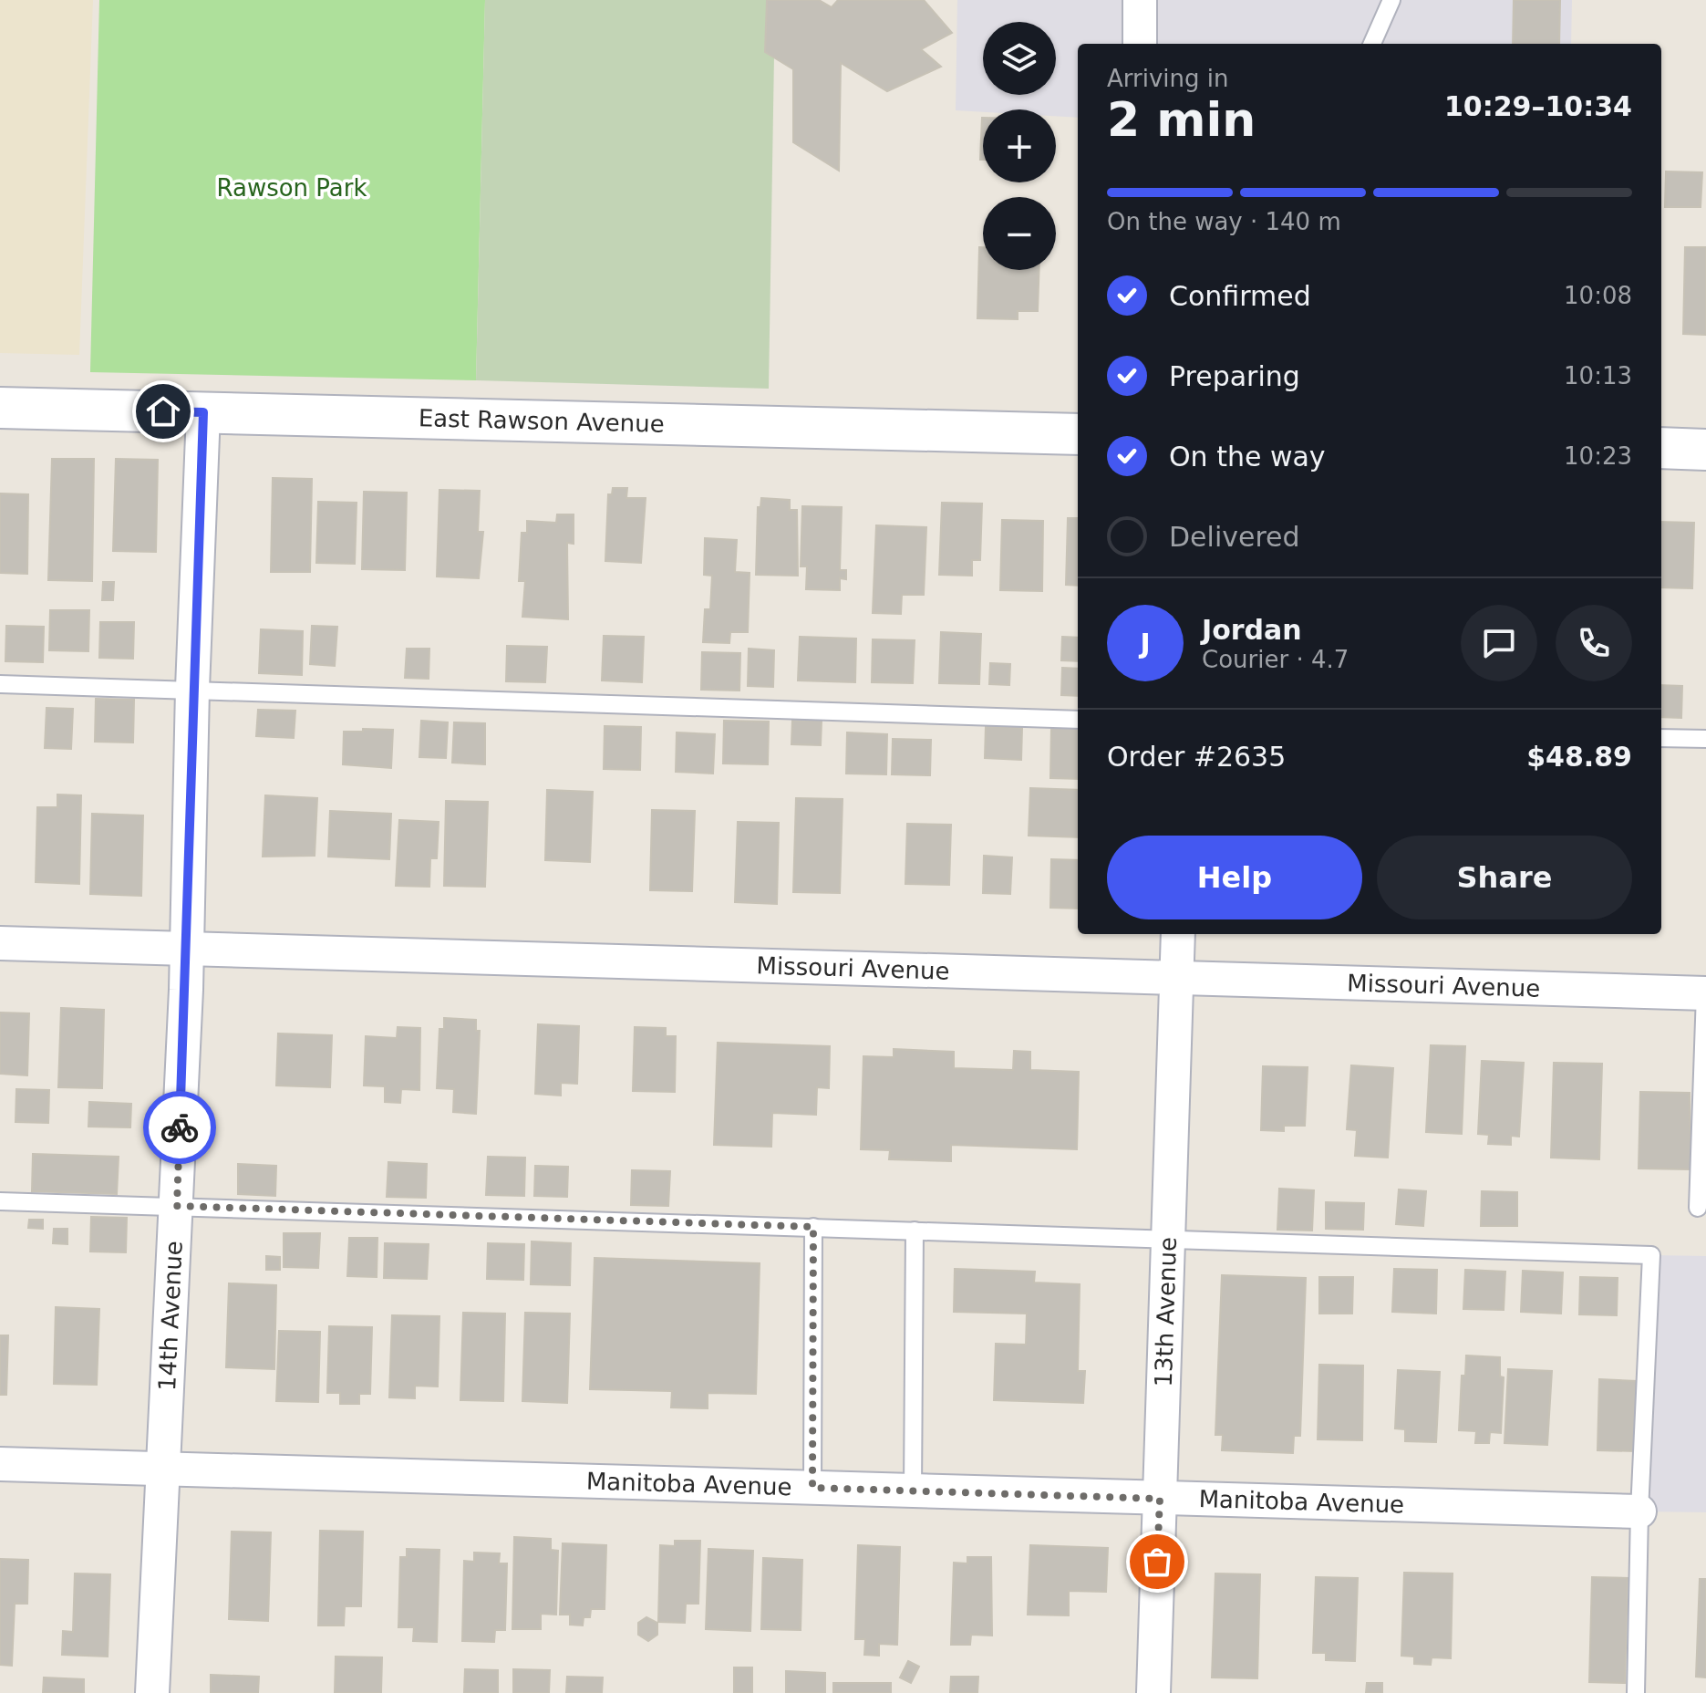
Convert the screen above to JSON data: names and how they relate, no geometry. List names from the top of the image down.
{
  "streets": {
    "main road": ["East Rawson Avenue"],
    "street": [
      "Missouri Avenue",
      "13th Avenue",
      "14th Avenue",
      "Manitoba Avenue"
    ]
  },
  "crossings": [
    ["East Rawson Avenue", "14th Avenue"],
    ["Missouri Avenue", "13th Avenue"],
    ["Missouri Avenue", "14th Avenue"],
    ["13th Avenue", "Manitoba Avenue"],
    ["14th Avenue", "Manitoba Avenue"]
  ],
  "parks": ["Rawson Park"],
  "page": {
    "map_buttons": ["+", "−"],
    "heading": ["2 min", "Arriving in", "10:29–10:34"],
    "panel": [
      "Jordan",
      "Courier · 4.7",
      "Order #2635",
      "$48.89"
    ],
    "bar": "On the way · 140 m",
    "list": [
      ["Confirmed", "10:08"],
      ["Preparing", "10:13"],
      ["On the way", "10:23"],
      "Delivered"
    ],
    "round": "J",
    "buttons": ["Help", "Share"]
  }
}
